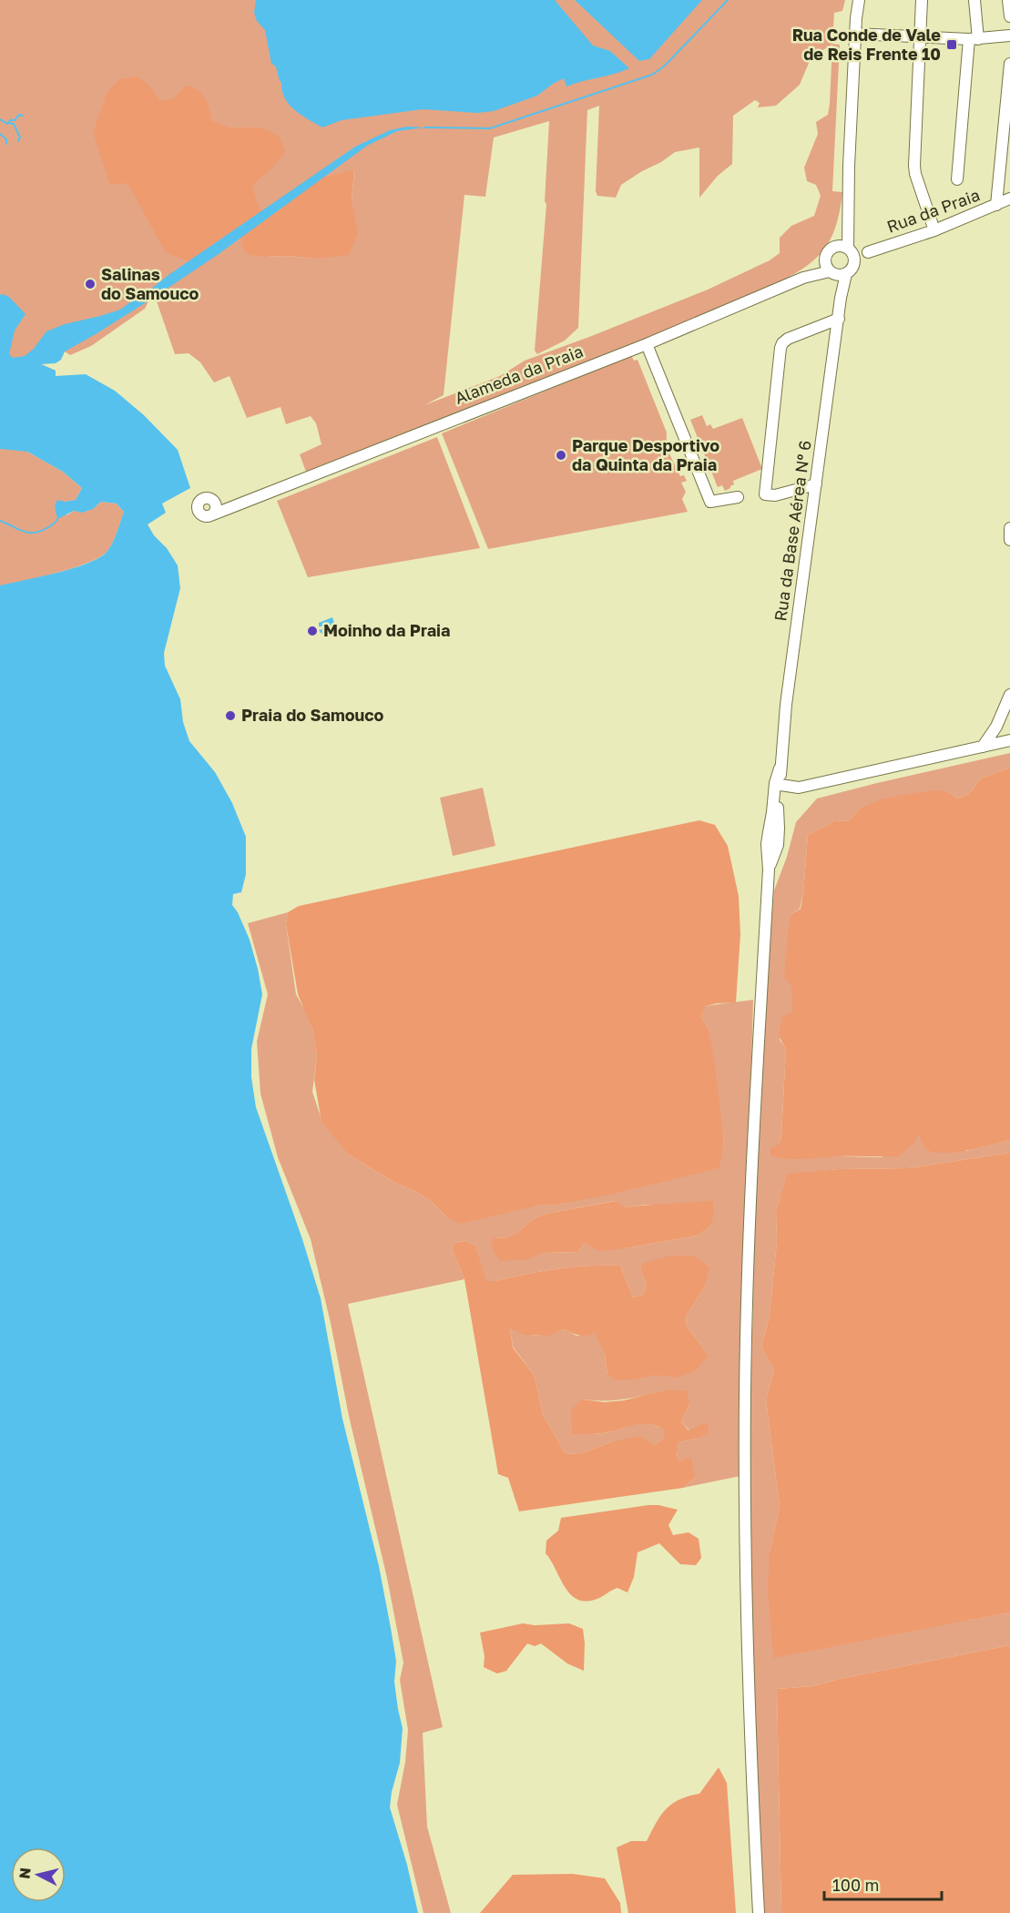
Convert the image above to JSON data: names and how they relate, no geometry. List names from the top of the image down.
{
  "streets": {
    "street": ["Rua da Praia", "Alameda da Praia", "Rua da Base Aérea Nº 6"]
  },
  "crossings": [
    ["Alameda da Praia", "Rua da Base Aérea Nº 6"]
  ],
  "places": {
    "transit": ["Rua Conde de Vale de Reis Frente 10"],
    "other": [
      "Salinas do Samouco",
      "Parque Desportivo da Quinta da Praia",
      "Moinho da Praia",
      "Praia do Samouco"
    ]
  },
  "scale_bar": "100 m",
  "north": "left"
}
